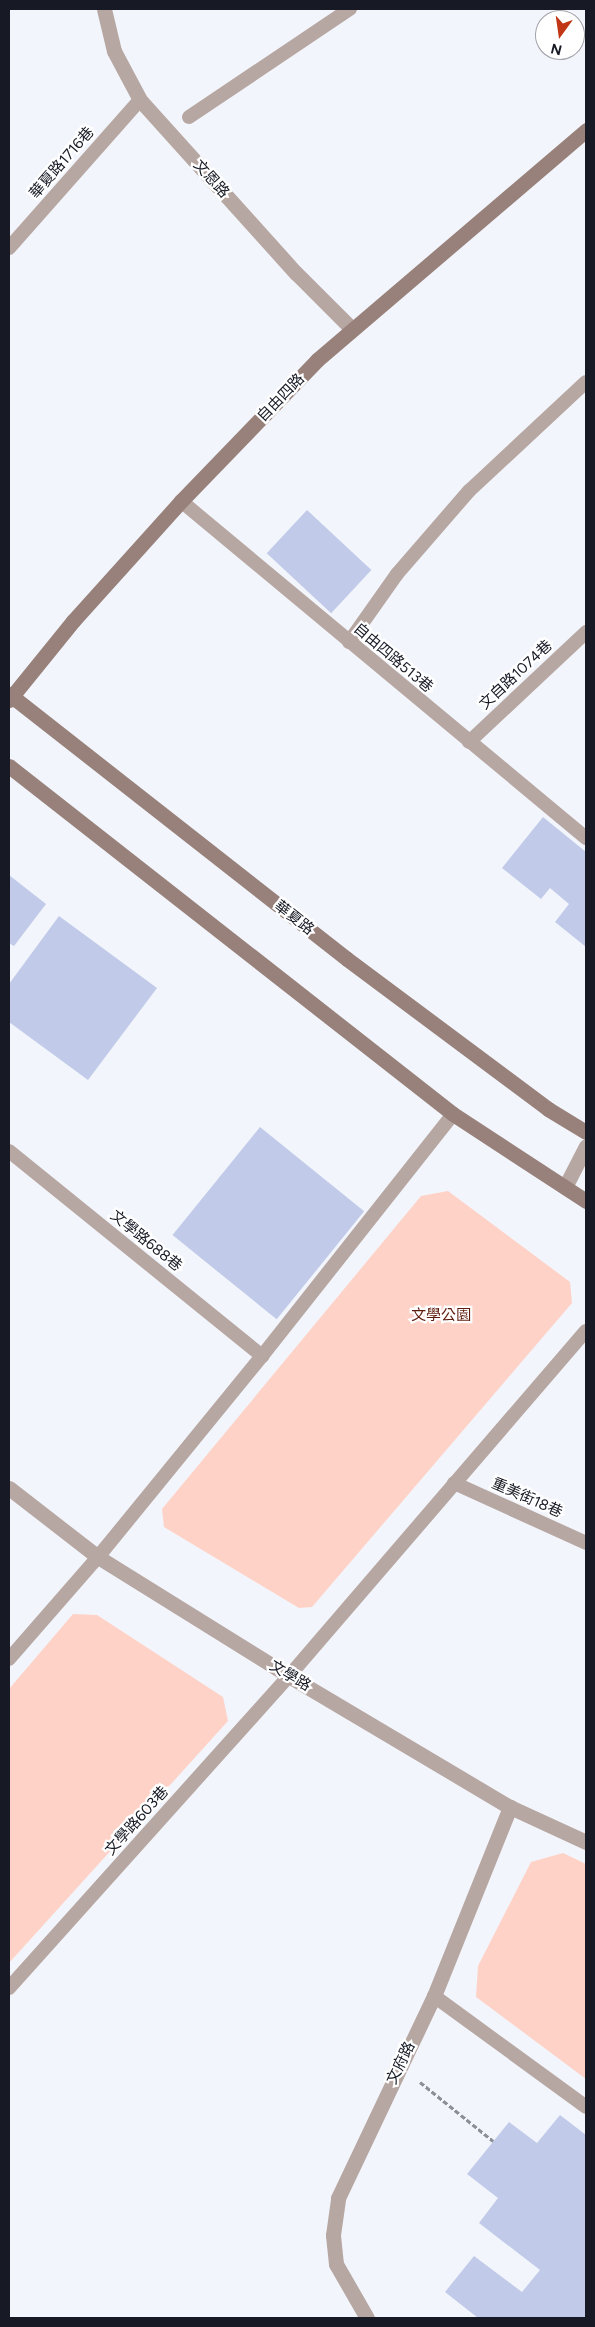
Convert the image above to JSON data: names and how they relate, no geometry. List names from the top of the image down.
{
  "streets": {
    "street": [
      "文恩路",
      "自由四路",
      "華夏路",
      "文學路",
      "文府路"
    ],
    "lane": [
      "華夏路1716巷",
      "自由四路513巷",
      "文自路1074巷",
      "文學路688巷",
      "重美街18巷",
      "文學路603巷"
    ]
  },
  "crossings": [
    ["華夏路1716巷", "文恩路"],
    ["文恩路", "自由四路"],
    ["自由四路", "自由四路513巷"],
    ["自由四路", "華夏路"],
    ["自由四路513巷", "文自路1074巷"],
    ["重美街18巷", "文學路603巷"],
    ["文學路", "文學路603巷"],
    ["文學路", "文府路"]
  ],
  "parks": ["文學公園"],
  "north": "bottom"
}
